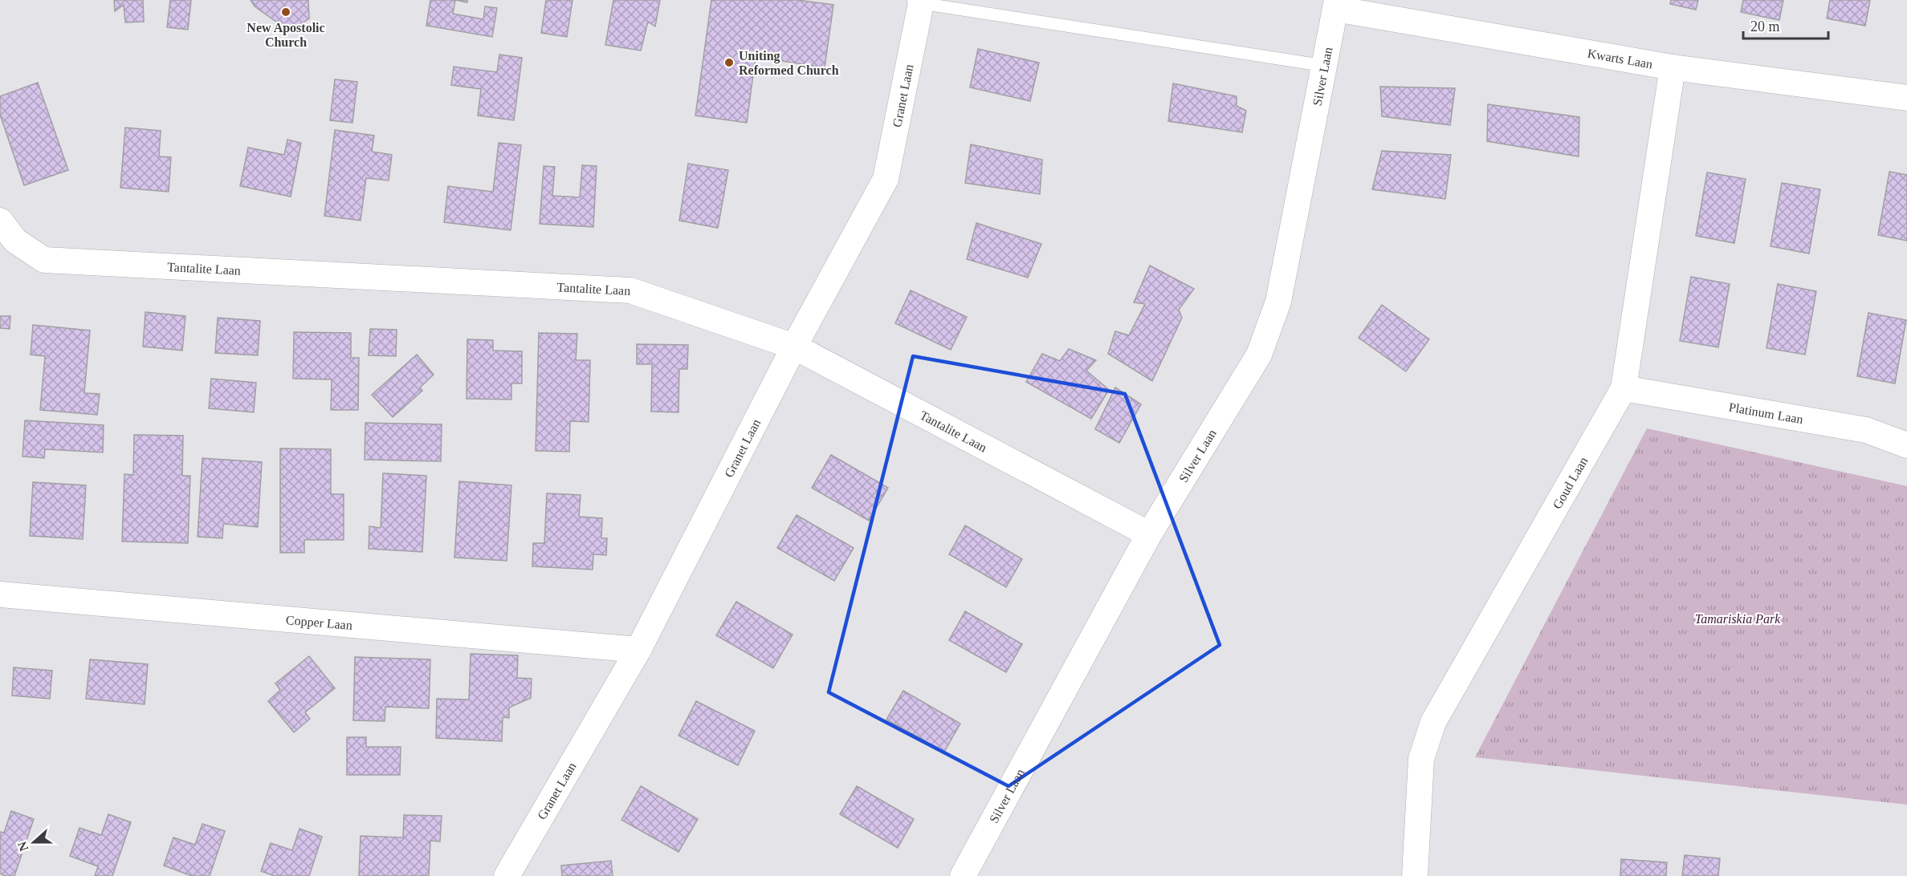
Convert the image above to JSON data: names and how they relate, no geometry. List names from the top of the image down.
{
  "streets": {
    "street": [
      "Kwarts Laan",
      "Silver Laan",
      "Granet Laan",
      "Tantalite Laan",
      "Platinum Laan",
      "Goud Laan",
      "Copper Laan"
    ]
  },
  "crossings": [
    ["Kwarts Laan", "Silver Laan"],
    ["Kwarts Laan", "Goud Laan"],
    ["Silver Laan", "Tantalite Laan"],
    ["Granet Laan", "Tantalite Laan"],
    ["Granet Laan", "Copper Laan"],
    ["Platinum Laan", "Goud Laan"]
  ],
  "parks": ["Tamariskia Park"],
  "places": ["New Apostolic Church", "Uniting Reformed Church"],
  "scale_bar": "20 m",
  "north": "left"
}
